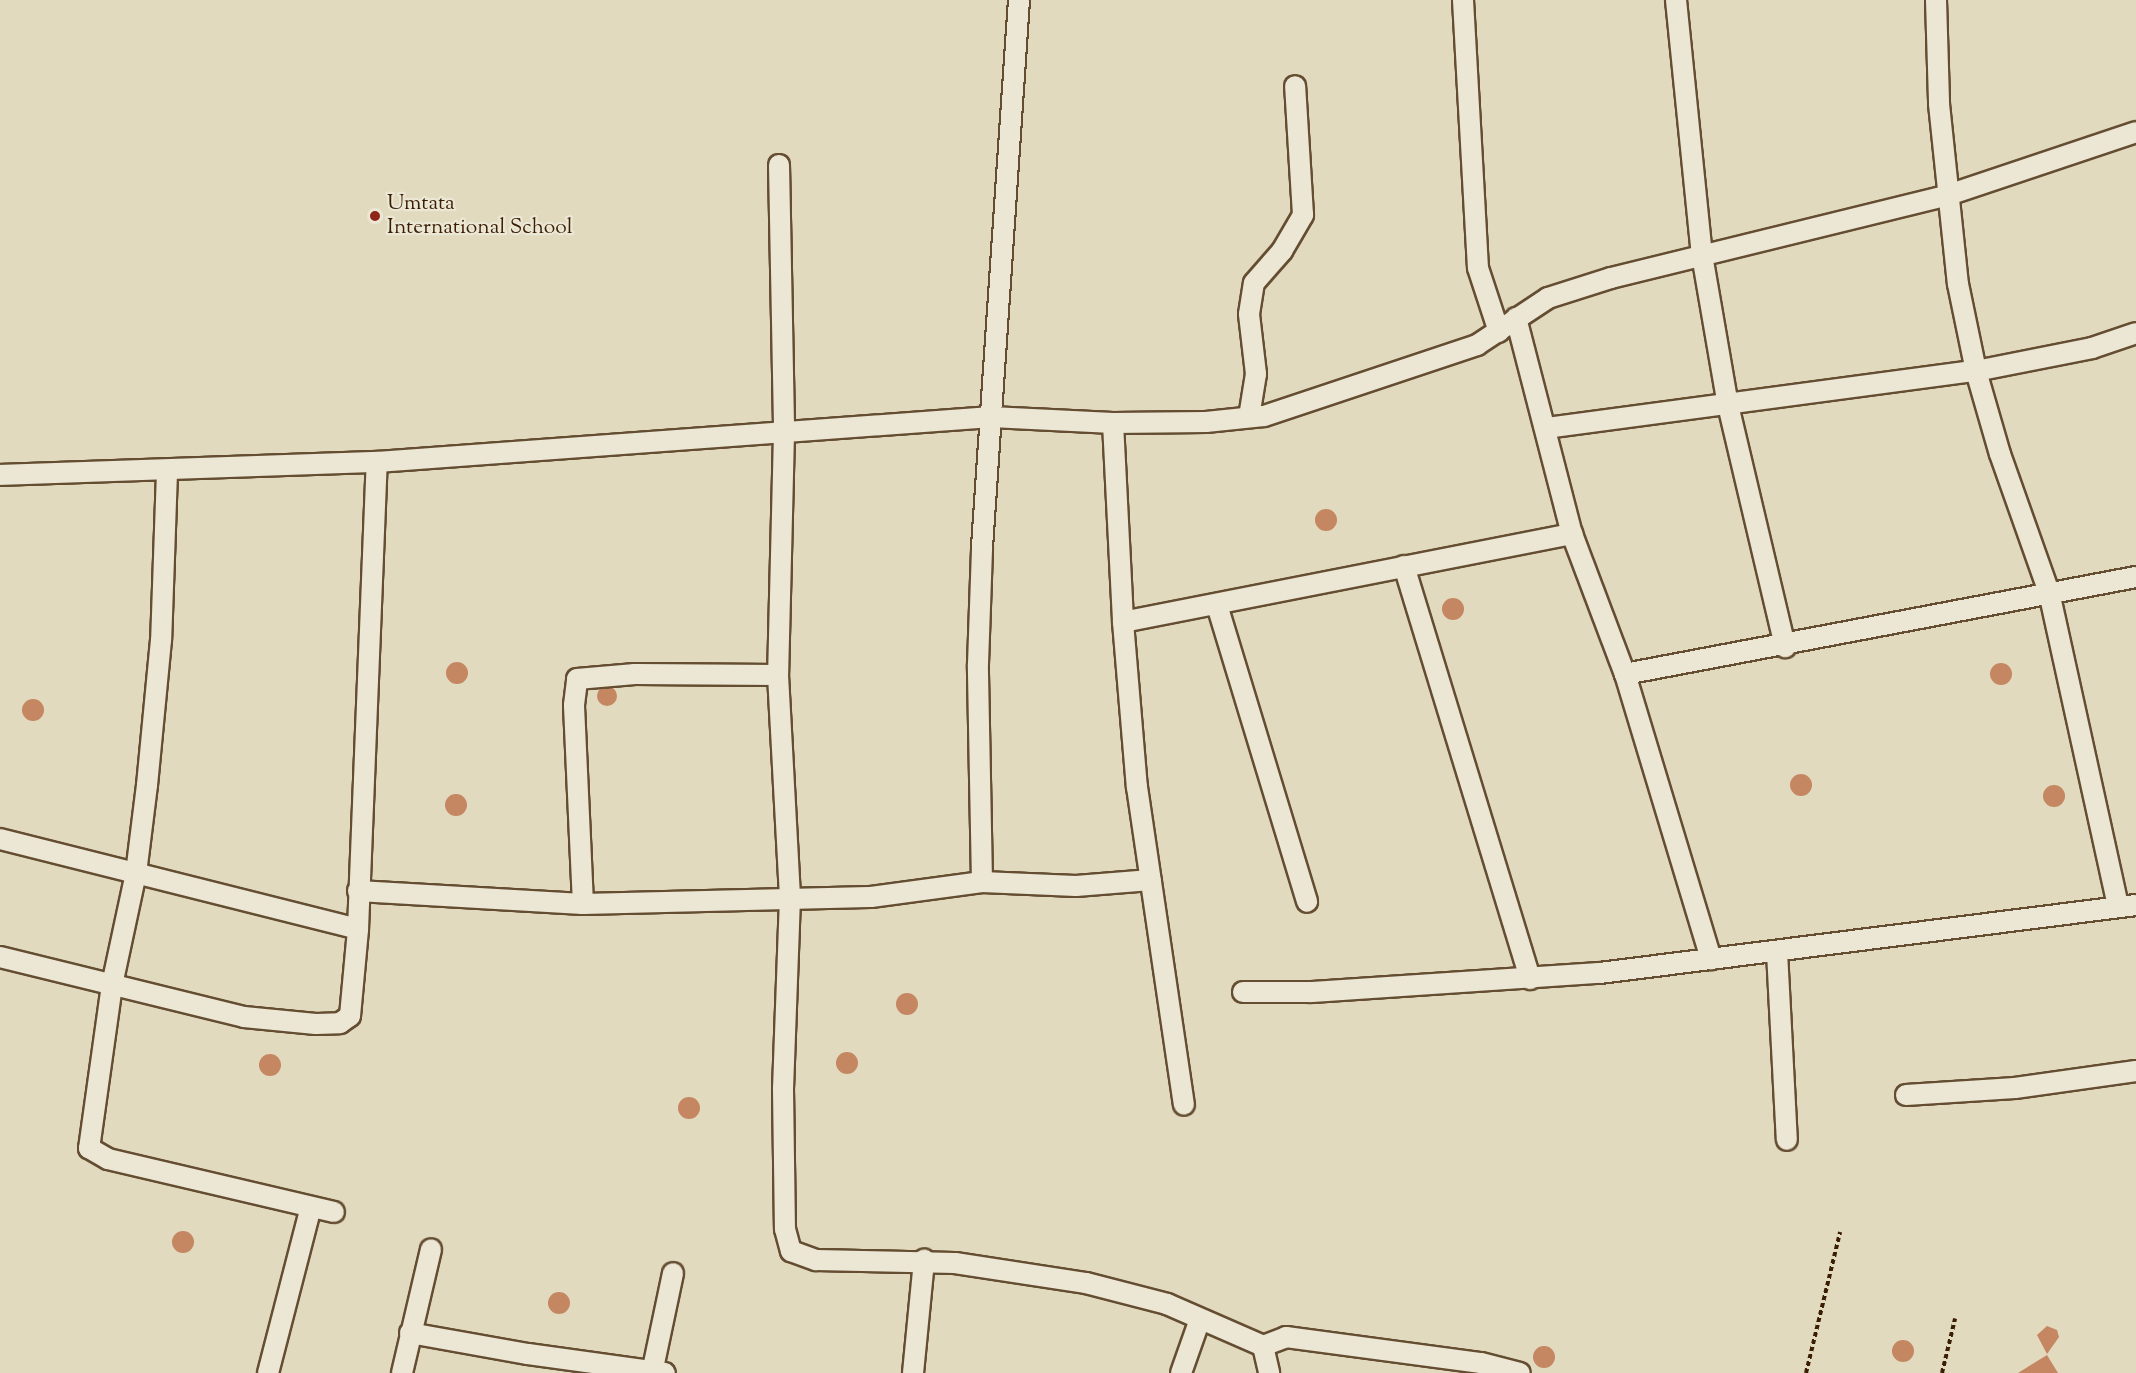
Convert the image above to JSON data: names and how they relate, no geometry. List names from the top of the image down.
{
  "places": ["Umtata International School"]
}
